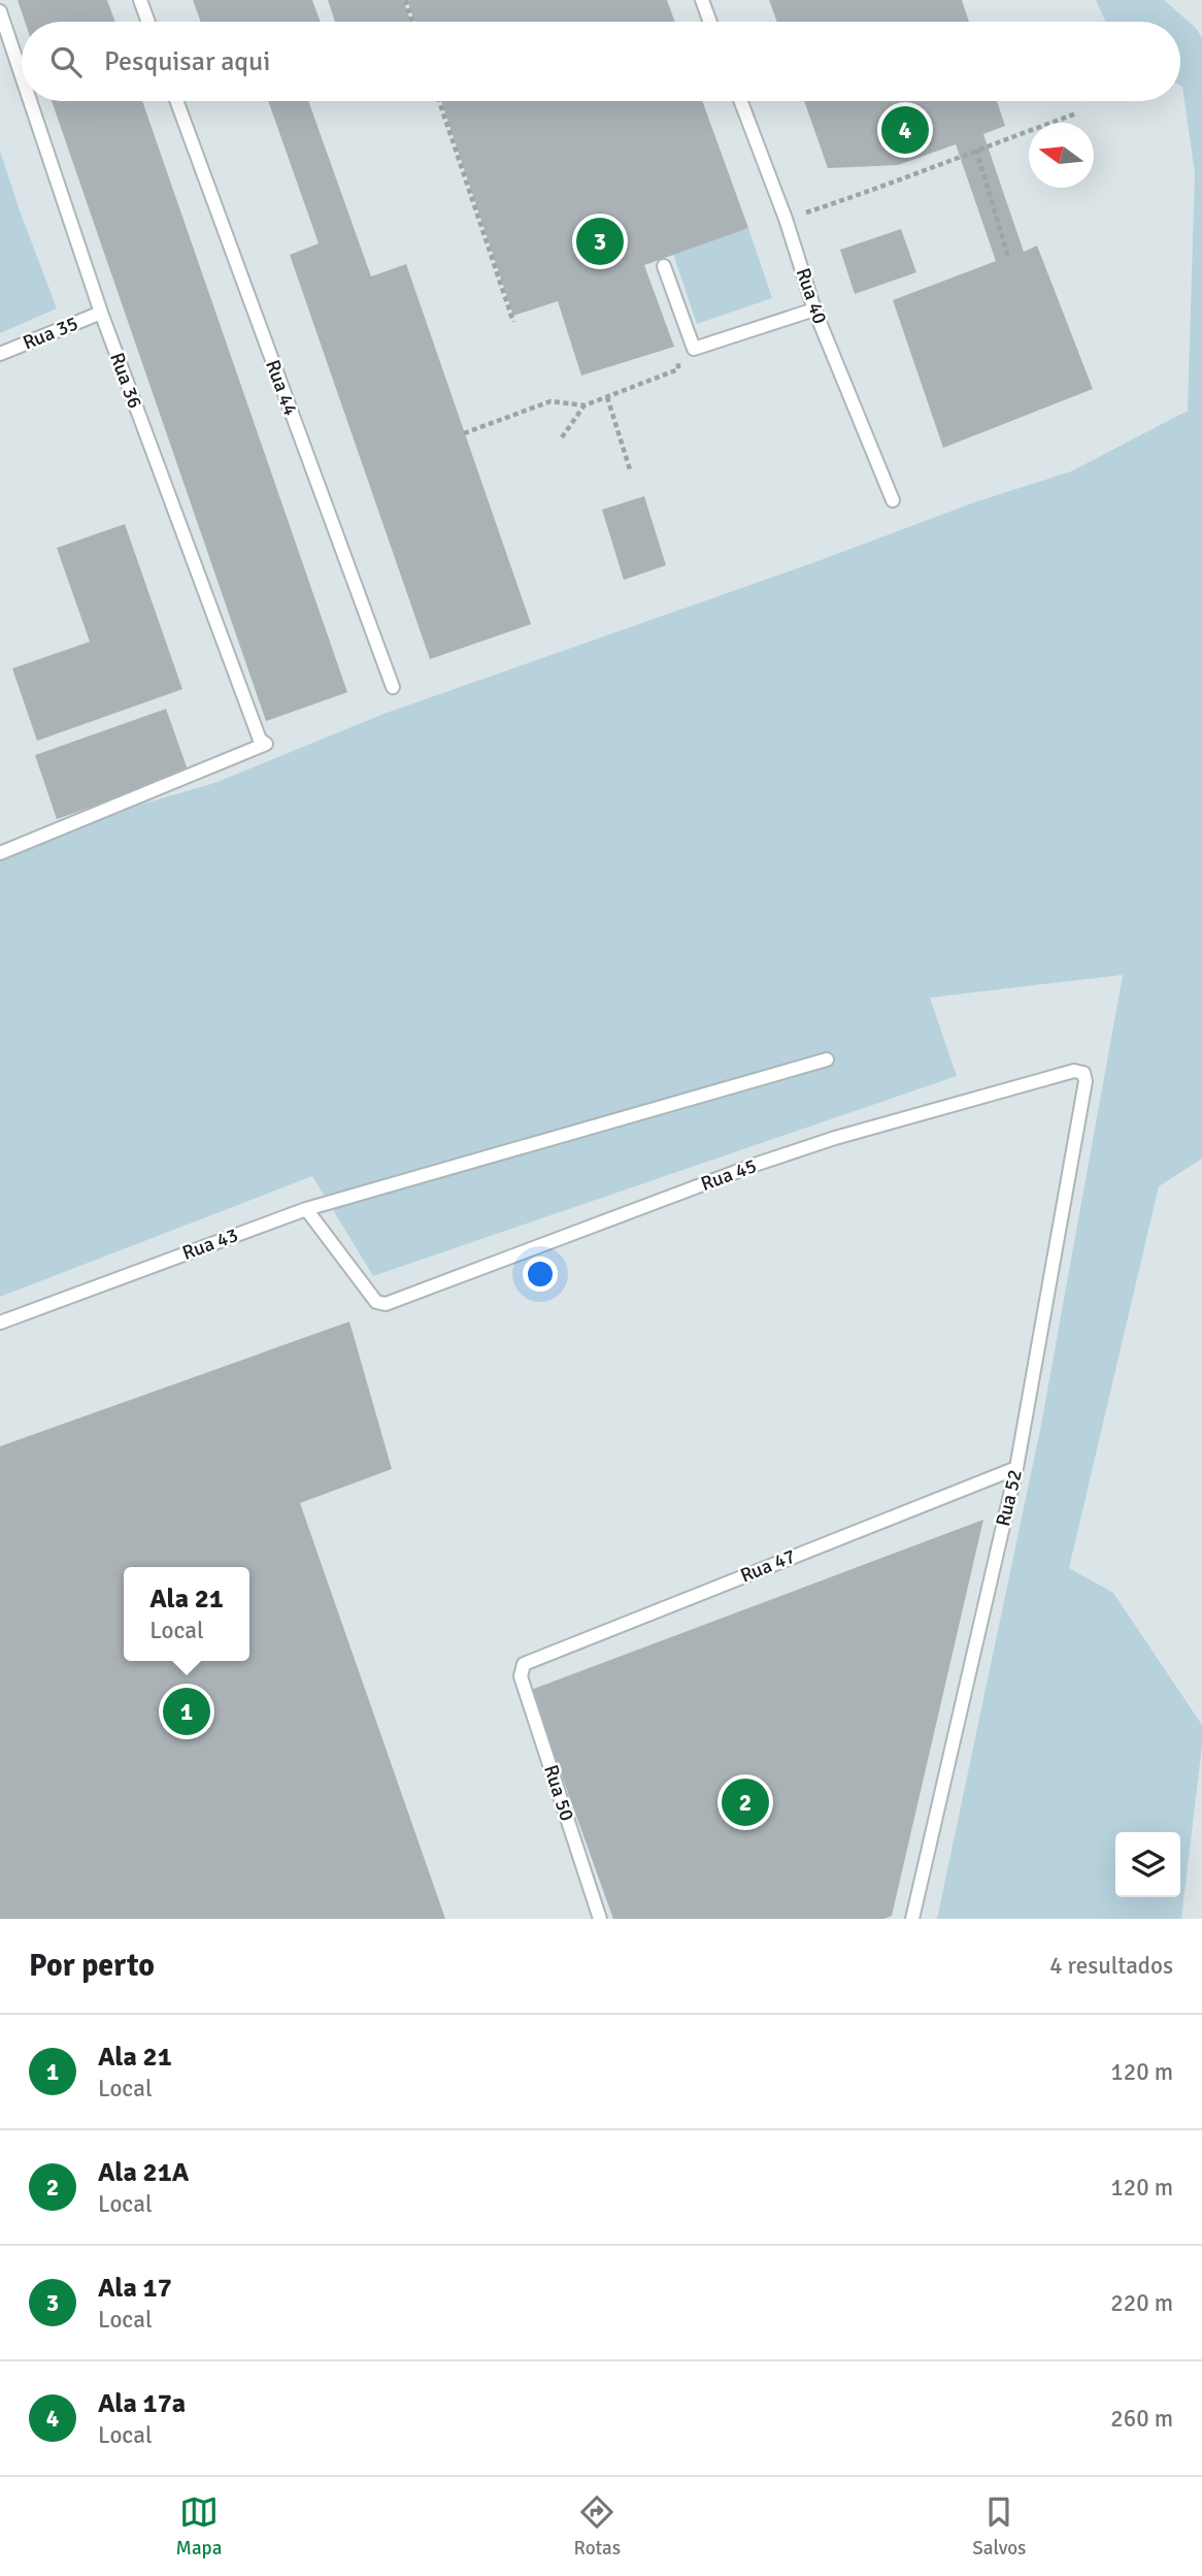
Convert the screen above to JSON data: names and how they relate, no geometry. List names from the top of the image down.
{
  "streets": {
    "lane": [
      "Rua 40",
      "Rua 35",
      "Rua 36",
      "Rua 44",
      "Rua 45",
      "Rua 43",
      "Rua 52",
      "Rua 47",
      "Rua 50"
    ]
  },
  "crossings": [
    ["Rua 35", "Rua 36"],
    ["Rua 45", "Rua 43"],
    ["Rua 45", "Rua 52"],
    ["Rua 52", "Rua 47"],
    ["Rua 47", "Rua 50"]
  ],
  "north": "left",
  "page": {
    "search": "Pesquisar aqui",
    "pins": [
      "4",
      "3",
      "1",
      "2"
    ],
    "popup": ["Ala 21", "Local"],
    "heading": ["Por perto", "4 resultados"],
    "list": [
      {
        "mark": "1",
        "name": "Ala 21",
        "note": "Local",
        "value": "120 m"
      },
      {
        "mark": "2",
        "name": "Ala 21A",
        "note": "Local",
        "value": "120 m"
      },
      {
        "mark": "3",
        "name": "Ala 17",
        "note": "Local",
        "value": "220 m"
      },
      {
        "mark": "4",
        "name": "Ala 17a",
        "note": "Local",
        "value": "260 m"
      }
    ],
    "nav": ["Mapa", "Rotas", "Salvos"]
  }
}
